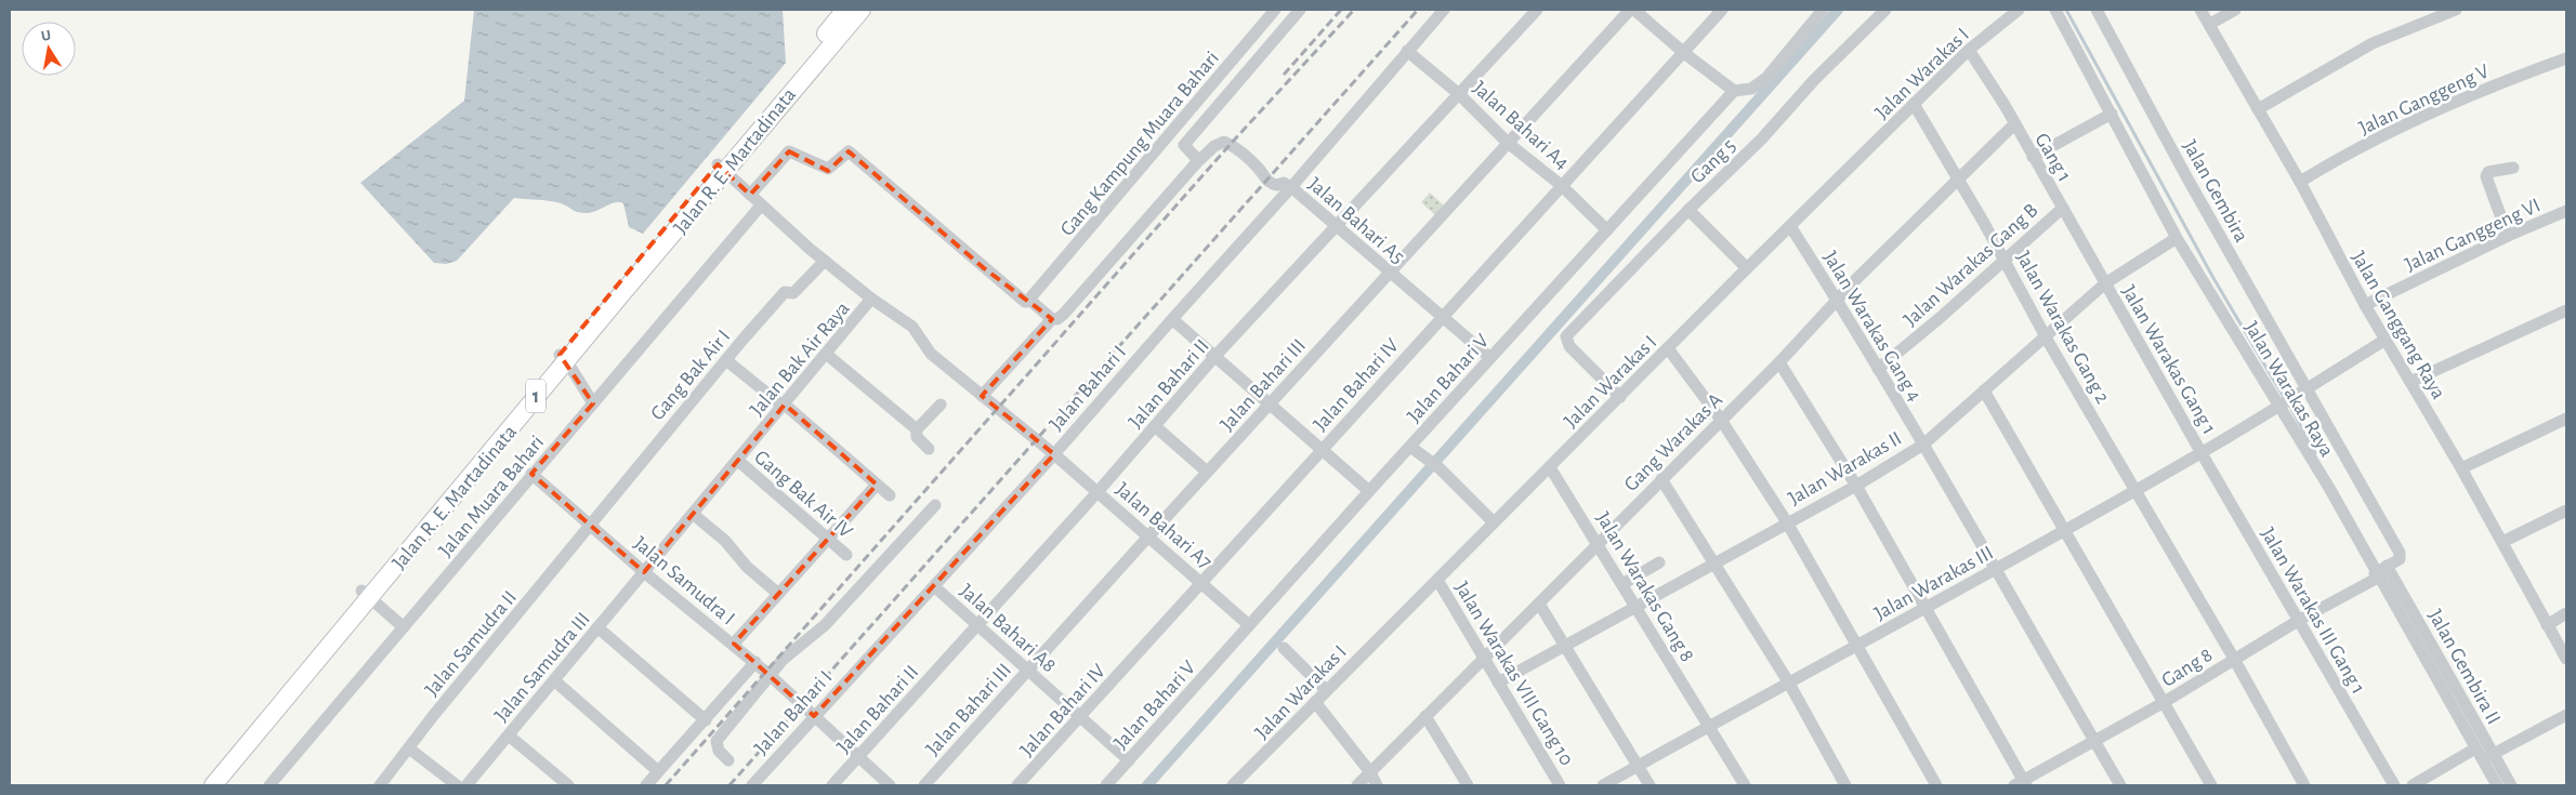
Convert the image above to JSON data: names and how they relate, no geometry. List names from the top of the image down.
{
  "streets": {
    "highway": ["Jalan R. E. Martadinata", "1"],
    "street": [
      "Jalan Warakas I",
      "Jalan Ganggeng V",
      "Jalan Bahari A4",
      "Gang Kampung Muara Bahari",
      "Gang 1",
      "Gang 5",
      "Jalan Gembira",
      "Jalan Bahari A5",
      "Jalan Ganggeng VI",
      "Jalan Warakas Gang B",
      "Jalan Ganggang Raya",
      "Jalan Warakas Gang 4",
      "Jalan Warakas Gang 2",
      "Jalan Bak Air Raya",
      "Jalan Warakas Gang 1",
      "Gang Bak Air I",
      "Jalan Bahari V",
      "Jalan Bahari II",
      "Jalan Bahari III",
      "Jalan Bahari IV",
      "Jalan Bahari I",
      "Jalan Warakas Raya",
      "Gang Warakas A",
      "Jalan Warakas II",
      "Gang Bak Air IV",
      "Jalan Muara Bahari",
      "Jalan Bahari A7",
      "Jalan Samudra I",
      "Jalan Warakas III",
      "Jalan Warakas Gang 8",
      "Jalan Warakas III Gang 1",
      "Jalan Bahari A8",
      "Jalan Samudra II",
      "Jalan Samudra III",
      "Gang 8",
      "Jalan Gembira II",
      "Jalan Warakas VIII Gang 10"
    ]
  },
  "crossings": [
    ["Jalan Warakas I", "Gang 1"],
    ["Jalan Warakas I", "Gang 5"],
    ["Jalan Warakas I", "Jalan Warakas Gang 4"],
    ["Jalan Warakas I", "Jalan Warakas Gang 2"],
    ["Jalan Warakas I", "Jalan Warakas Gang 8"],
    ["Jalan Warakas I", "Jalan Warakas VIII Gang 10"],
    ["Jalan Ganggeng V", "Jalan Ganggang Raya"],
    ["Jalan Bahari A4", "Jalan Bahari V"],
    ["Jalan Bahari A4", "Jalan Bahari II"],
    ["Jalan Bahari A4", "Jalan Bahari III"],
    ["Jalan Bahari A4", "Jalan Bahari IV"],
    ["Jalan Bahari A4", "Jalan Bahari I"],
    ["Gang Kampung Muara Bahari", "Jalan Bahari A5"],
    ["Gang 1", "Jalan Warakas Gang B"],
    ["Gang 1", "Jalan Warakas Gang 1"],
    ["Gang 1", "Gang Warakas A"],
    ["Gang 1", "Jalan Warakas II"],
    ["Jalan R. E. Martadinata", "Jalan Bak Air Raya"],
    ["Jalan Gembira", "Jalan Warakas III"],
    ["Jalan Bahari A5", "Jalan Bahari V"],
    ["Jalan Bahari A5", "Jalan Bahari II"],
    ["Jalan Bahari A5", "Jalan Bahari III"],
    ["Jalan Bahari A5", "Jalan Bahari IV"],
    ["Jalan Bahari A5", "Jalan Bahari I"],
    ["Jalan Ganggeng VI", "Jalan Ganggang Raya"],
    ["Jalan Warakas Gang B", "Jalan Warakas Gang 4"],
    ["Jalan Warakas Gang B", "Jalan Warakas Gang 2"],
    ["Jalan Ganggang Raya", "Jalan Warakas III"],
    ["Jalan Warakas Gang 4", "Gang Warakas A"],
    ["Jalan Warakas Gang 4", "Jalan Warakas II"],
    ["Jalan Warakas Gang 4", "Jalan Warakas III"],
    ["Jalan Warakas Gang 4", "Gang 8"],
    ["Jalan Warakas Gang 2", "Gang Warakas A"],
    ["Jalan Warakas Gang 2", "Jalan Warakas II"],
    ["Jalan Warakas Gang 2", "Jalan Warakas III"],
    ["Jalan Warakas Gang 2", "Gang 8"],
    ["Jalan Bak Air Raya", "Gang Bak Air I"],
    ["Jalan Bak Air Raya", "Gang Bak Air IV"],
    ["Jalan Bak Air Raya", "Jalan Muara Bahari"],
    ["Jalan Bak Air Raya", "Jalan Samudra I"],
    ["Jalan Bak Air Raya", "Jalan Samudra III"],
    ["Jalan Warakas Gang 1", "Jalan Warakas II"],
    ["Jalan Warakas Gang 1", "Jalan Warakas III"],
    ["Jalan Warakas Gang 1", "Jalan Warakas III Gang 1"],
    ["Gang Bak Air I", "Jalan Samudra I"],
    ["Gang Bak Air I", "Jalan Samudra II"],
    ["Jalan Bahari V", "Jalan Bahari A7"],
    ["Jalan Bahari V", "Jalan Bahari A8"],
    ["Jalan Bahari II", "Jalan Bahari A7"],
    ["Jalan Bahari II", "Jalan Samudra I"],
    ["Jalan Bahari II", "Jalan Bahari A8"],
    ["Jalan Bahari III", "Jalan Bahari A7"],
    ["Jalan Bahari III", "Jalan Bahari A8"],
    ["Jalan Bahari IV", "Jalan Bahari A7"],
    ["Jalan Bahari IV", "Jalan Bahari A8"],
    ["Jalan Bahari I", "Jalan Bahari A7"],
    ["Jalan Bahari I", "Jalan Samudra I"],
    ["Jalan Bahari I", "Jalan Bahari A8"],
    ["Jalan Warakas Raya", "Jalan Warakas II"],
    ["Jalan Warakas Raya", "Jalan Warakas III"],
    ["Jalan Warakas Raya", "Gang 8"],
    ["Jalan Warakas Raya", "Jalan Gembira II"],
    ["Gang Warakas A", "Jalan Warakas Gang 8"],
    ["Gang Warakas A", "Jalan Warakas VIII Gang 10"],
    ["Jalan Warakas II", "Jalan Warakas Gang 8"],
    ["Jalan Warakas II", "Jalan Warakas VIII Gang 10"],
    ["Jalan Muara Bahari", "Jalan Samudra I"],
    ["Jalan Samudra I", "Jalan Samudra II"],
    ["Jalan Samudra I", "Jalan Samudra III"],
    ["Jalan Warakas III", "Jalan Warakas Gang 8"],
    ["Jalan Warakas III", "Jalan Warakas III Gang 1"],
    ["Jalan Warakas III Gang 1", "Gang 8"]
  ],
  "north": "top"
}
